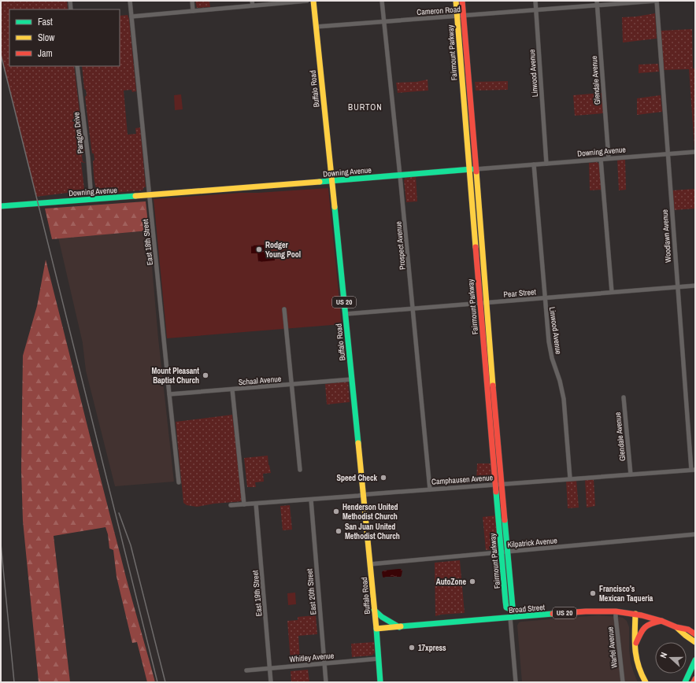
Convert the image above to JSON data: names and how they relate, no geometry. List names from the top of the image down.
{
  "streets": {
    "main road": [
      "Fairmount Parkway",
      "Buffalo Road",
      "Downing Avenue",
      "US 20",
      "Broad Street"
    ],
    "street": [
      "Cameron Road",
      "Linwood Avenue",
      "Glendale Avenue",
      "Paragon Drive",
      "Woodlawn Avenue",
      "East 18th Street",
      "Prospect Avenue",
      "Pear Street",
      "Schaal Avenue",
      "Camphausen Avenue",
      "Kilpatrick Avenue",
      "East 20th Street",
      "East 19th Street",
      "Warfel Avenue",
      "Whitley Avenue"
    ]
  },
  "crossings": [
    ["Cameron Road", "Fairmount Parkway"],
    ["Cameron Road", "Linwood Avenue"],
    ["Cameron Road", "Glendale Avenue"],
    ["Cameron Road", "Buffalo Road"],
    ["Cameron Road", "Woodlawn Avenue"],
    ["Cameron Road", "Prospect Avenue"],
    ["Fairmount Parkway", "Downing Avenue"],
    ["Fairmount Parkway", "Pear Street"],
    ["Fairmount Parkway", "Camphausen Avenue"],
    ["Fairmount Parkway", "Kilpatrick Avenue"],
    ["Fairmount Parkway", "Broad Street"],
    ["Linwood Avenue", "Downing Avenue"],
    ["Linwood Avenue", "Pear Street"],
    ["Linwood Avenue", "Camphausen Avenue"],
    ["Glendale Avenue", "Downing Avenue"],
    ["Glendale Avenue", "Camphausen Avenue"],
    ["Buffalo Road", "Downing Avenue"],
    ["Buffalo Road", "Pear Street"],
    ["Buffalo Road", "Schaal Avenue"],
    ["Buffalo Road", "Camphausen Avenue"],
    ["Buffalo Road", "Kilpatrick Avenue"],
    ["Buffalo Road", "Broad Street"],
    ["Buffalo Road", "Whitley Avenue"],
    ["Paragon Drive", "Downing Avenue"],
    ["Downing Avenue", "Woodlawn Avenue"],
    ["Downing Avenue", "East 18th Street"],
    ["Downing Avenue", "Prospect Avenue"],
    ["Woodlawn Avenue", "Pear Street"],
    ["Woodlawn Avenue", "Camphausen Avenue"],
    ["East 18th Street", "Schaal Avenue"],
    ["Prospect Avenue", "Pear Street"],
    ["Prospect Avenue", "Camphausen Avenue"],
    ["Camphausen Avenue", "East 20th Street"],
    ["Camphausen Avenue", "East 19th Street"],
    ["East 20th Street", "Whitley Avenue"],
    ["East 19th Street", "Whitley Avenue"],
    ["Broad Street", "Warfel Avenue"]
  ],
  "districts": ["BURTON"],
  "places": [
    "Rodger Young Pool",
    "Mount Pleasant Baptist Church",
    "Speed Check",
    "Henderson United Methodist Church",
    "San Juan United Methodist Church",
    "AutoZone",
    "Francisco’s Mexican Taqueria",
    "17xpress"
  ],
  "legend": ["Fast", "Slow", "Jam"],
  "north": "left"
}
